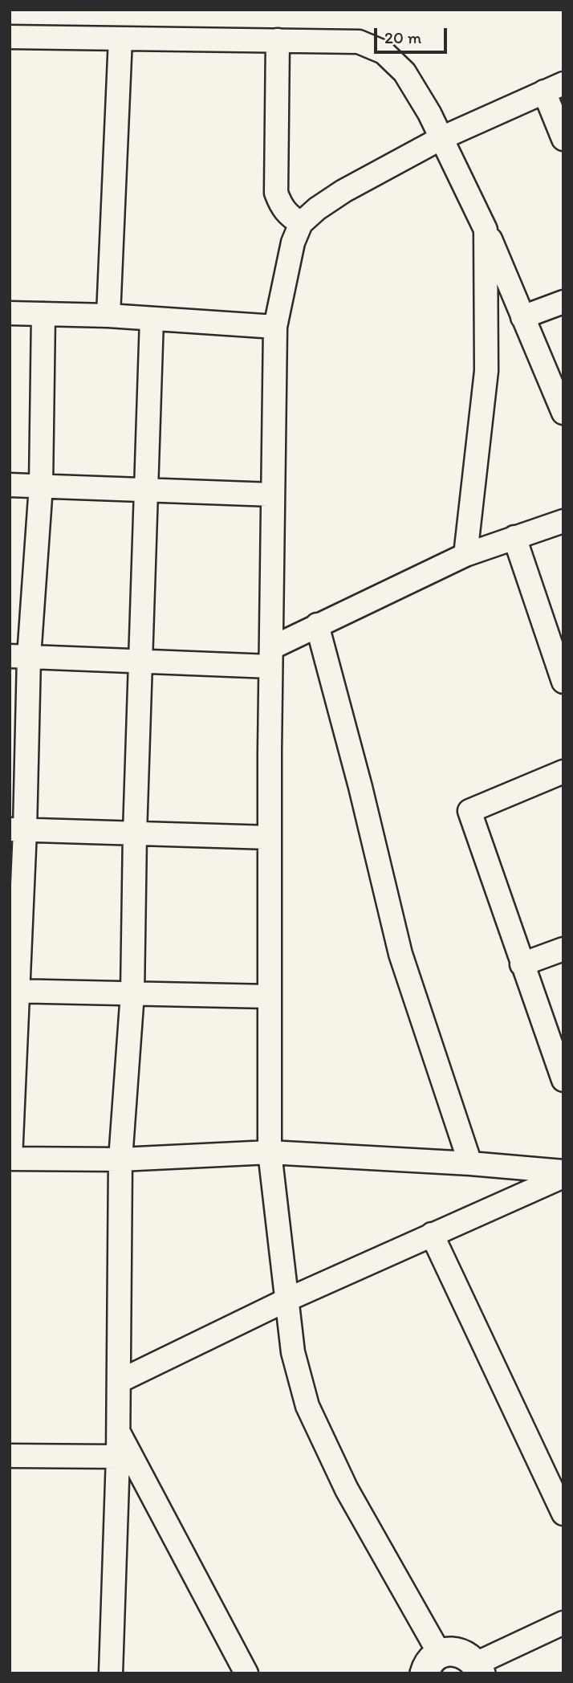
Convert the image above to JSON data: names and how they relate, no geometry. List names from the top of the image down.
{
  "scale_bar": "20 m"
}
